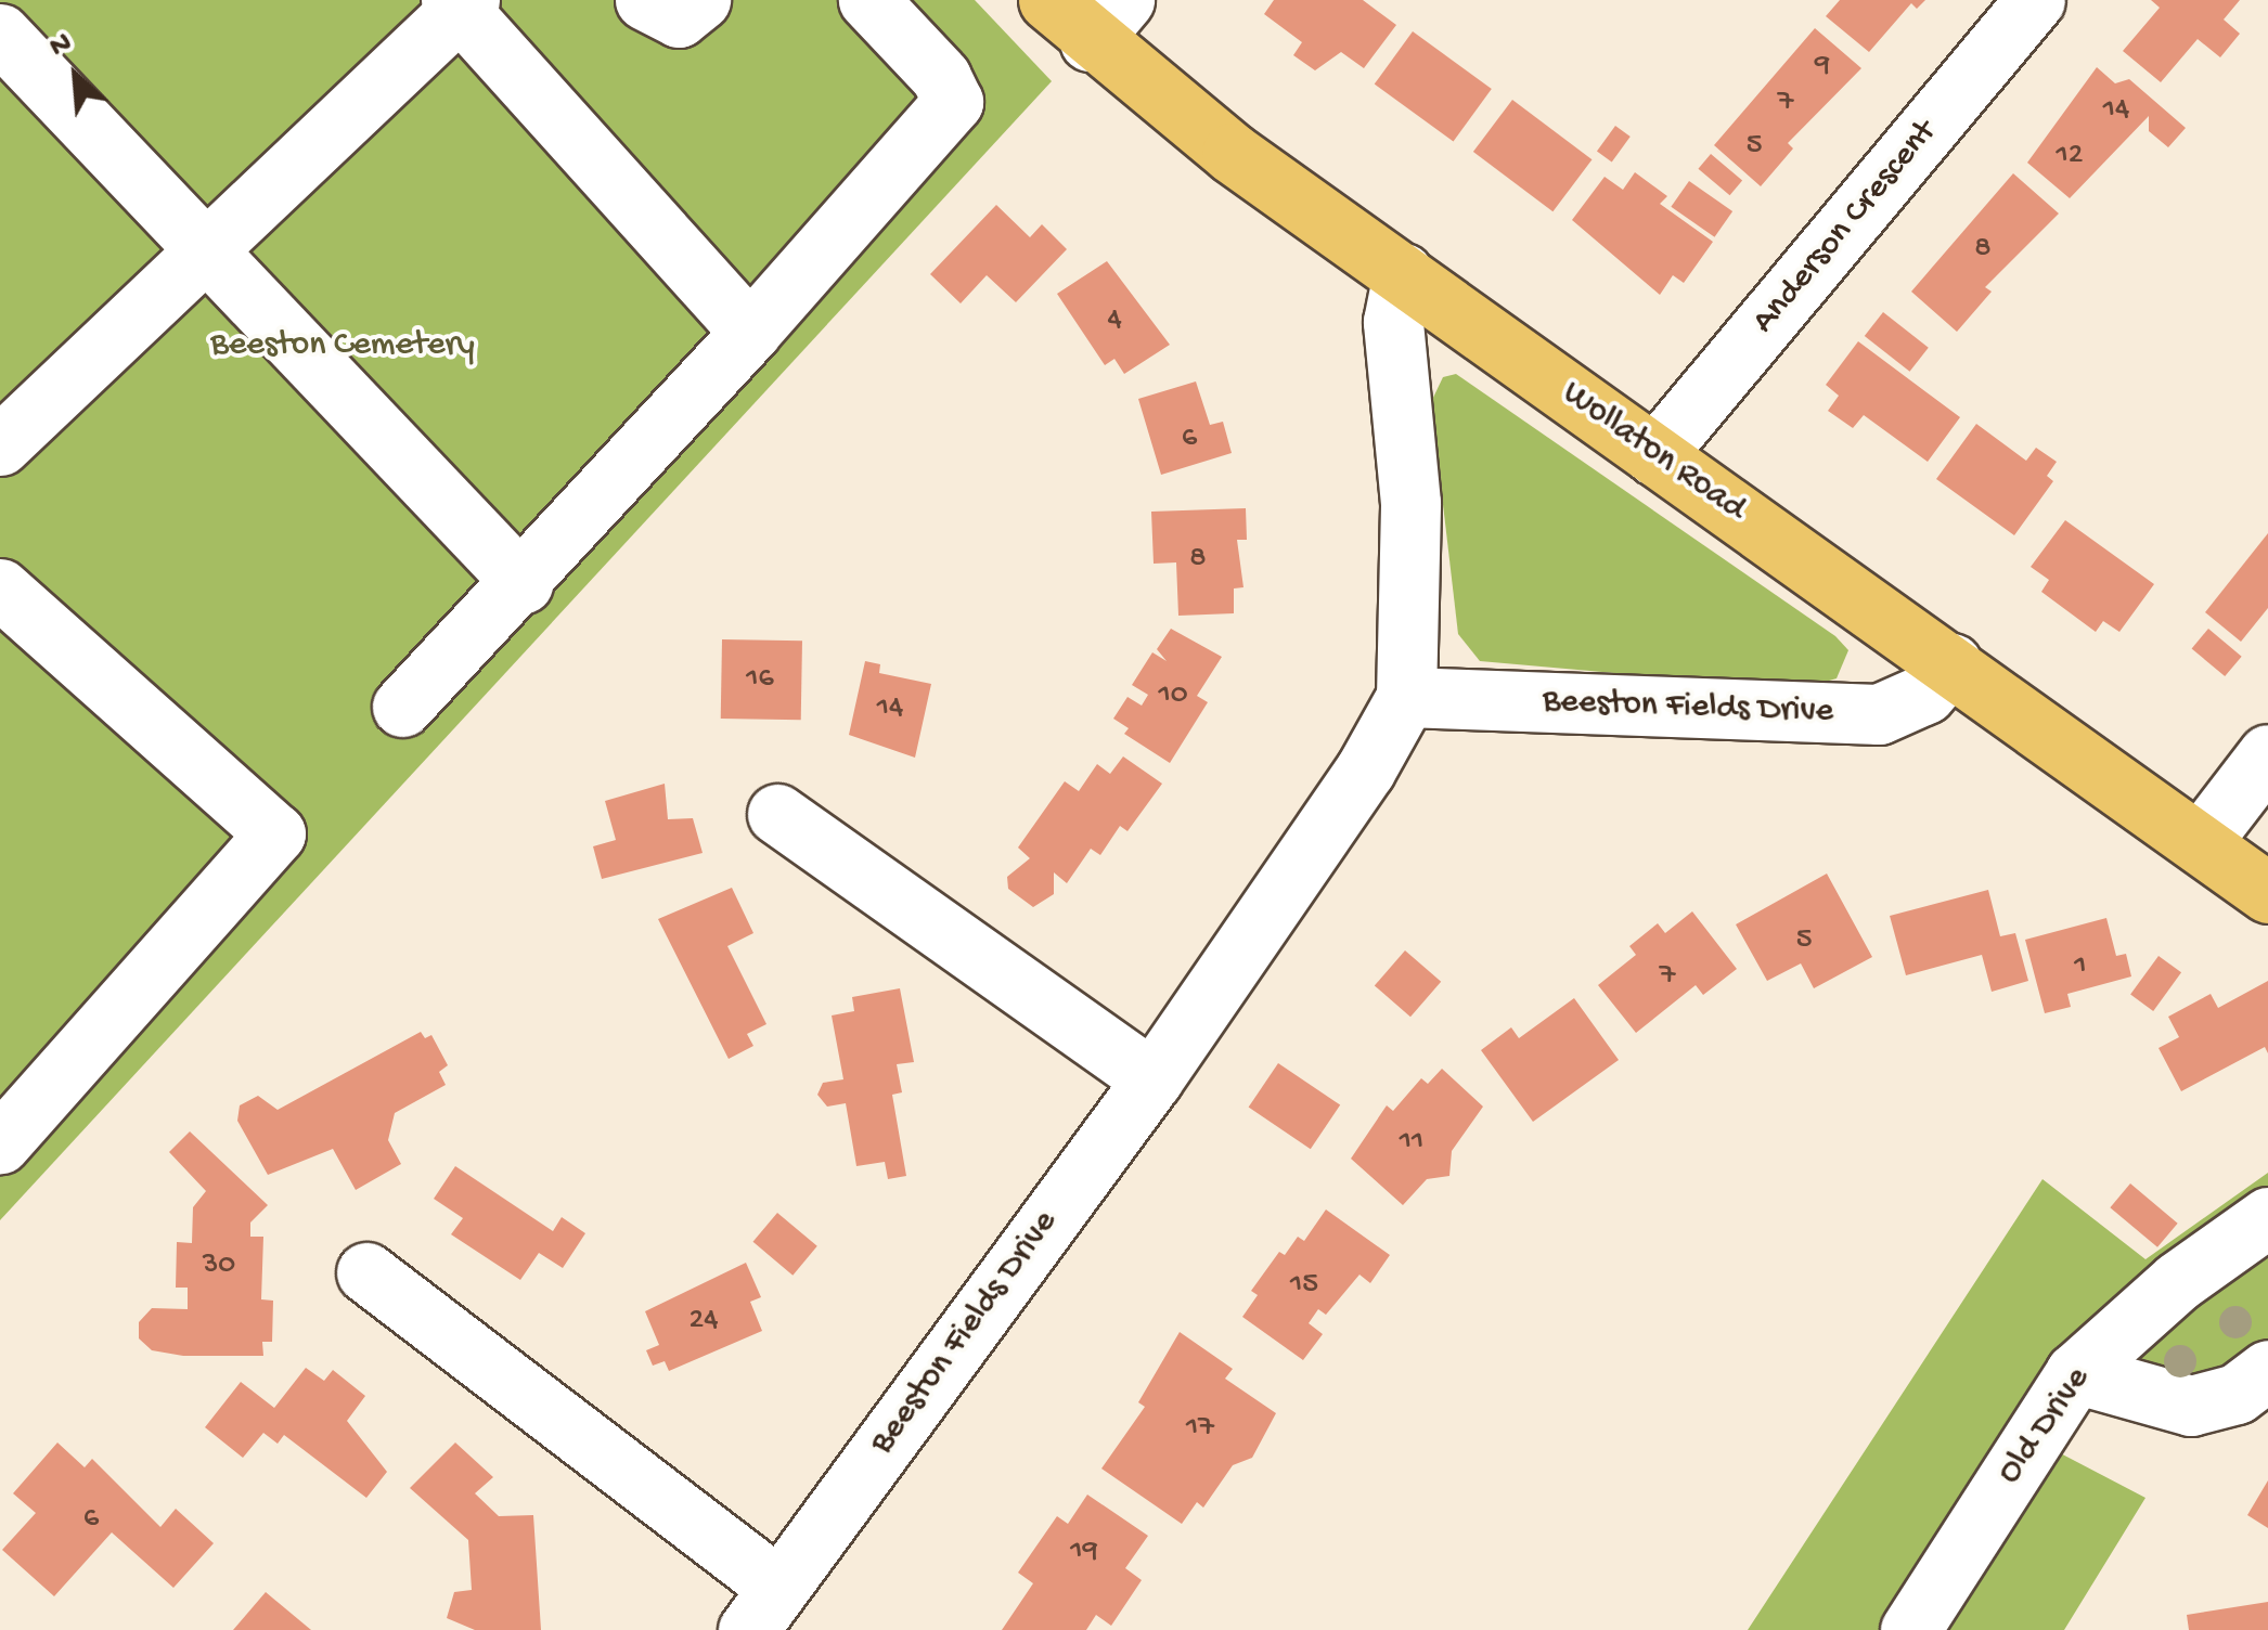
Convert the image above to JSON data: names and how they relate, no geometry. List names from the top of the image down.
{
  "streets": {
    "main road": ["Wollaton Road"],
    "street": ["Anderson Crescent", "Beeston Fields Drive", "Old Drive"]
  },
  "crossings": [
    ["Anderson Crescent", "Wollaton Road"],
    ["Wollaton Road", "Beeston Fields Drive"]
  ],
  "parks": ["Beeston Cemetery"],
  "house_numbers": [
    "9",
    "7",
    "14",
    "5",
    "12",
    "8",
    "4",
    "6",
    "8",
    "16",
    "10",
    "14",
    "5",
    "1",
    "7",
    "11",
    "30",
    "15",
    "24",
    "17",
    "6",
    "19"
  ],
  "north": "top left"
}
